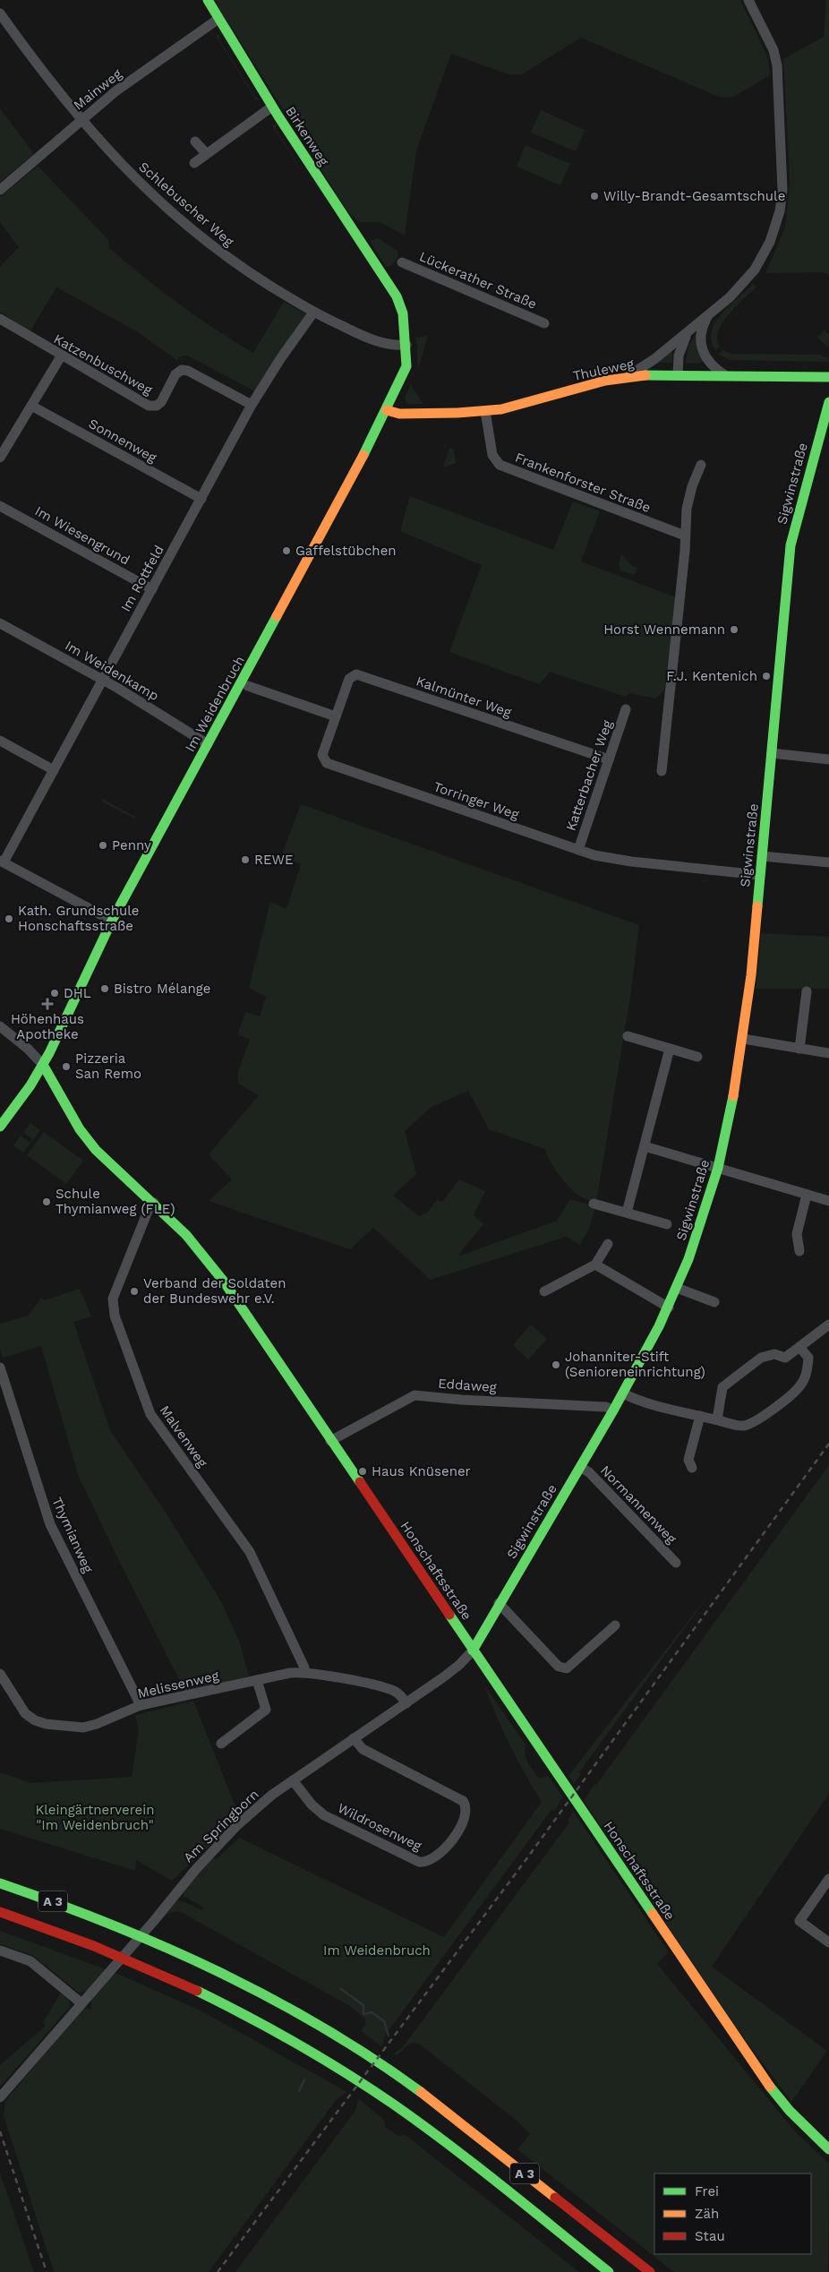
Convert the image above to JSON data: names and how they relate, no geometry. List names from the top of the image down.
{
  "streets": {
    "main road": [
      "Birkenweg",
      "Thuleweg",
      "Sigwinstraße",
      "Im Weidenbruch",
      "Honschaftsstraße",
      "A 3"
    ],
    "street": [
      "Mainweg",
      "Schlebuscher Weg",
      "Lückerather Straße",
      "Katzenbuschweg",
      "Sonnenweg",
      "Frankenforster Straße",
      "Im Wiesengrund",
      "Im Rottfeld",
      "Im Weidenkamp",
      "Kalmünter Weg",
      "Katterbacher Weg",
      "Torringer Weg",
      "Eddaweg",
      "Malvenweg",
      "Normannenweg",
      "Thymianweg",
      "Melissenweg",
      "Am Springborn",
      "Wildrosenweg"
    ]
  },
  "crossings": [
    ["Mainweg", "Birkenweg"],
    ["Mainweg", "Schlebuscher Weg"],
    ["Birkenweg", "Im Weidenbruch"],
    ["Schlebuscher Weg", "Im Rottfeld"],
    ["Schlebuscher Weg", "Im Weidenbruch"],
    ["Katzenbuschweg", "Im Rottfeld"],
    ["Thuleweg", "Frankenforster Straße"],
    ["Thuleweg", "Im Weidenbruch"],
    ["Sonnenweg", "Im Rottfeld"],
    ["Sigwinstraße", "Torringer Weg"],
    ["Sigwinstraße", "Eddaweg"],
    ["Sigwinstraße", "Normannenweg"],
    ["Sigwinstraße", "Honschaftsstraße"],
    ["Sigwinstraße", "Am Springborn"],
    ["Im Wiesengrund", "Im Rottfeld"],
    ["Im Rottfeld", "Im Weidenkamp"],
    ["Im Weidenkamp", "Im Weidenbruch"],
    ["Kalmünter Weg", "Katterbacher Weg"],
    ["Kalmünter Weg", "Torringer Weg"],
    ["Im Weidenbruch", "Honschaftsstraße"],
    ["Katterbacher Weg", "Torringer Weg"],
    ["Eddaweg", "Honschaftsstraße"],
    ["Malvenweg", "Honschaftsstraße"],
    ["Malvenweg", "Melissenweg"],
    ["Thymianweg", "Melissenweg"],
    ["Honschaftsstraße", "Am Springborn"],
    ["Melissenweg", "Am Springborn"],
    ["Am Springborn", "Wildrosenweg"]
  ],
  "parks": ["Kleingärtnerverein \"Im Weidenbruch\"", "Im Weidenbruch"],
  "places": {
    "other": [
      "Willy-Brandt-Gesamtschule",
      "Gaffelstübchen",
      "Horst Wennemann",
      "F.J. Kentenich",
      "Penny",
      "REWE",
      "Kath. Grundschule Honschaftsstraße",
      "Bistro Mélange",
      "DHL",
      "Pizzeria San Remo",
      "Schule Thymianweg (FLE)",
      "Verband der Soldaten der Bundeswehr e.V.",
      "Johanniter-Stift (Senioreneinrichtung)",
      "Haus Knüsener"
    ],
    "health": ["Höhenhaus Apotheke"]
  },
  "legend": ["Frei", "Zäh", "Stau"]
}
